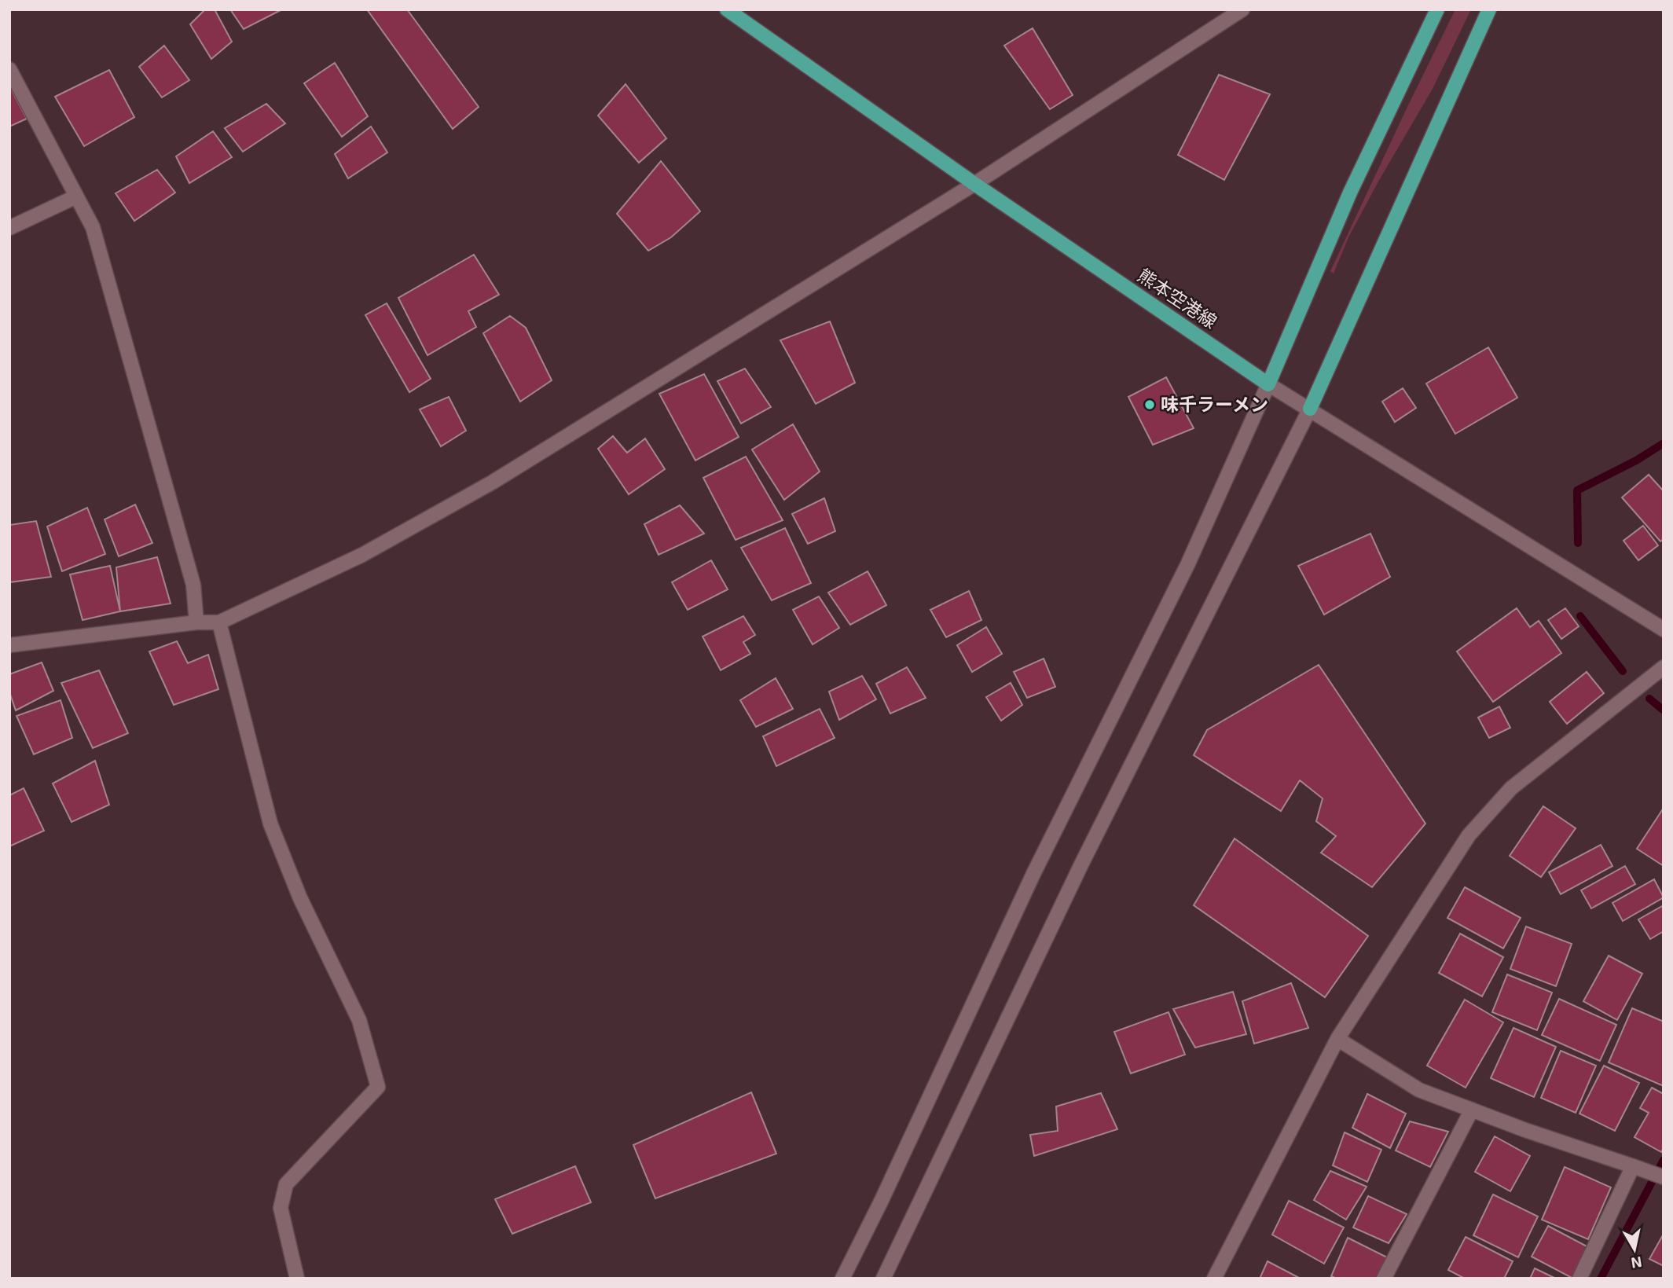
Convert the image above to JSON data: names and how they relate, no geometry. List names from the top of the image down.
{
  "streets": {
    "main road": ["熊本空港線"]
  },
  "places": ["味千ラーメン"],
  "north": "bottom"
}
